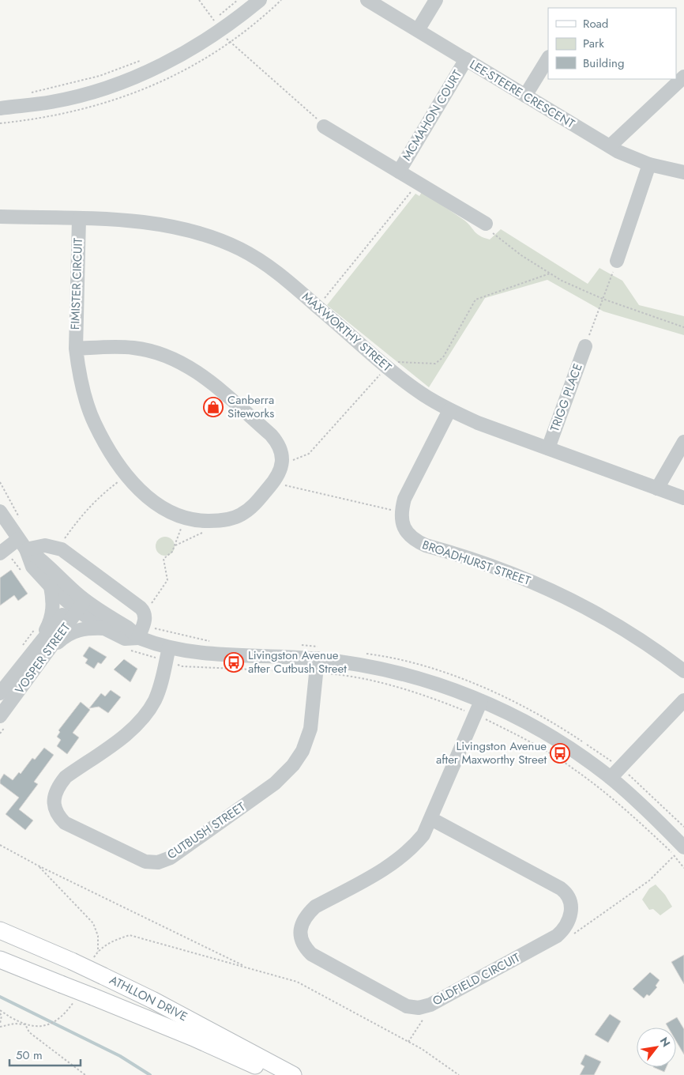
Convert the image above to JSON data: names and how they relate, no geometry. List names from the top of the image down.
{
  "streets": {
    "main road": ["ATHLLON DRIVE"],
    "street": [
      "LEE-STEERE CRESCENT",
      "MCMAHON COURT",
      "FIMISTER CIRCUIT",
      "MAXWORTHY STREET",
      "TRIGG PLACE",
      "BROADHURST STREET",
      "VOSPER STREET",
      "CUTBUSH STREET",
      "OLDFIELD CIRCUIT"
    ]
  },
  "crossings": [
    ["LEE-STEERE CRESCENT", "MCMAHON COURT"],
    ["FIMISTER CIRCUIT", "MAXWORTHY STREET"],
    ["MAXWORTHY STREET", "TRIGG PLACE"]
  ],
  "places": {
    "shop": ["Canberra Siteworks"],
    "bus stop": ["Livingston Avenue after Cutbush Street", "Livingston Avenue after Maxworthy Street"]
  },
  "legend": ["Road", "Park", "Building"],
  "scale_bar": "50 m",
  "north": "top right"
}
